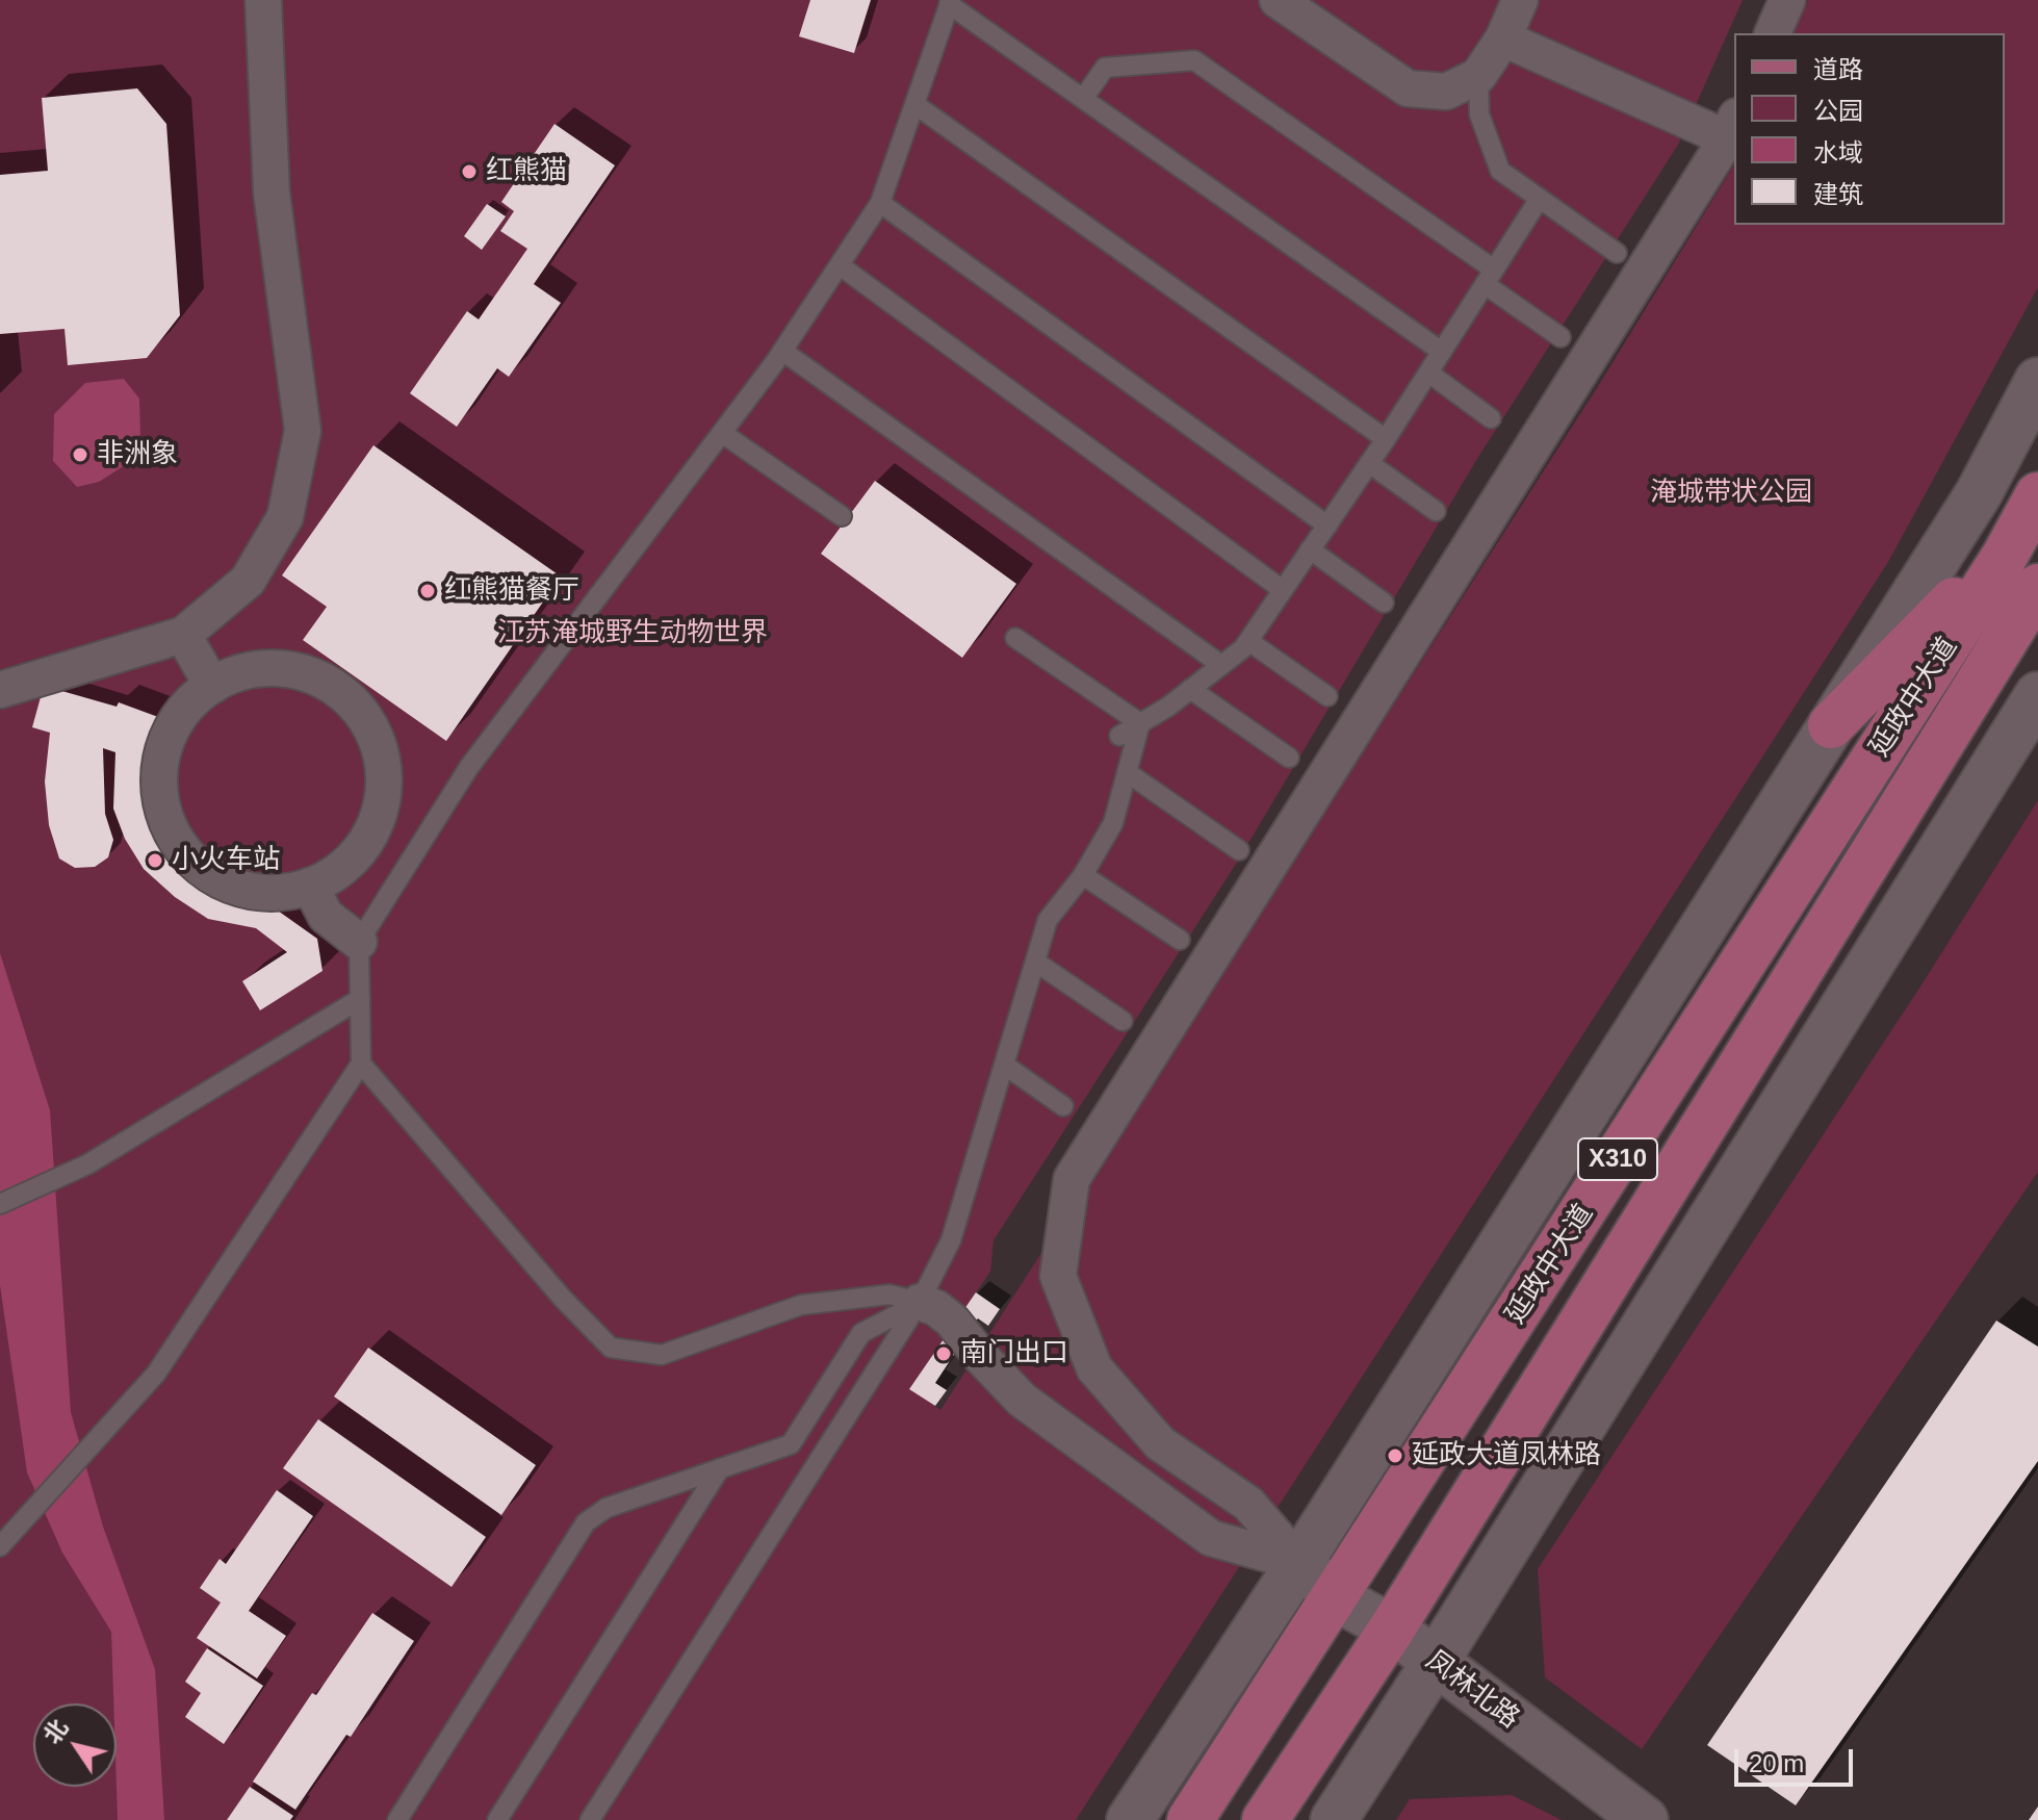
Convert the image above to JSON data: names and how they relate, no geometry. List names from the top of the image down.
{
  "streets": {
    "main road": ["延政中大道", "X310"],
    "street": ["凤林北路"]
  },
  "crossings": [
    ["延政中大道", "凤林北路"]
  ],
  "parks": ["淹城带状公园", "江苏淹城野生动物世界"],
  "places": [
    "红熊猫",
    "非洲象",
    "红熊猫餐厅",
    "小火车站",
    "南门出口",
    "延政大道凤林路"
  ],
  "legend": [
    "道路",
    "公园",
    "水域",
    "建筑"
  ],
  "scale_bar": "20 m",
  "north": "top left"
}
